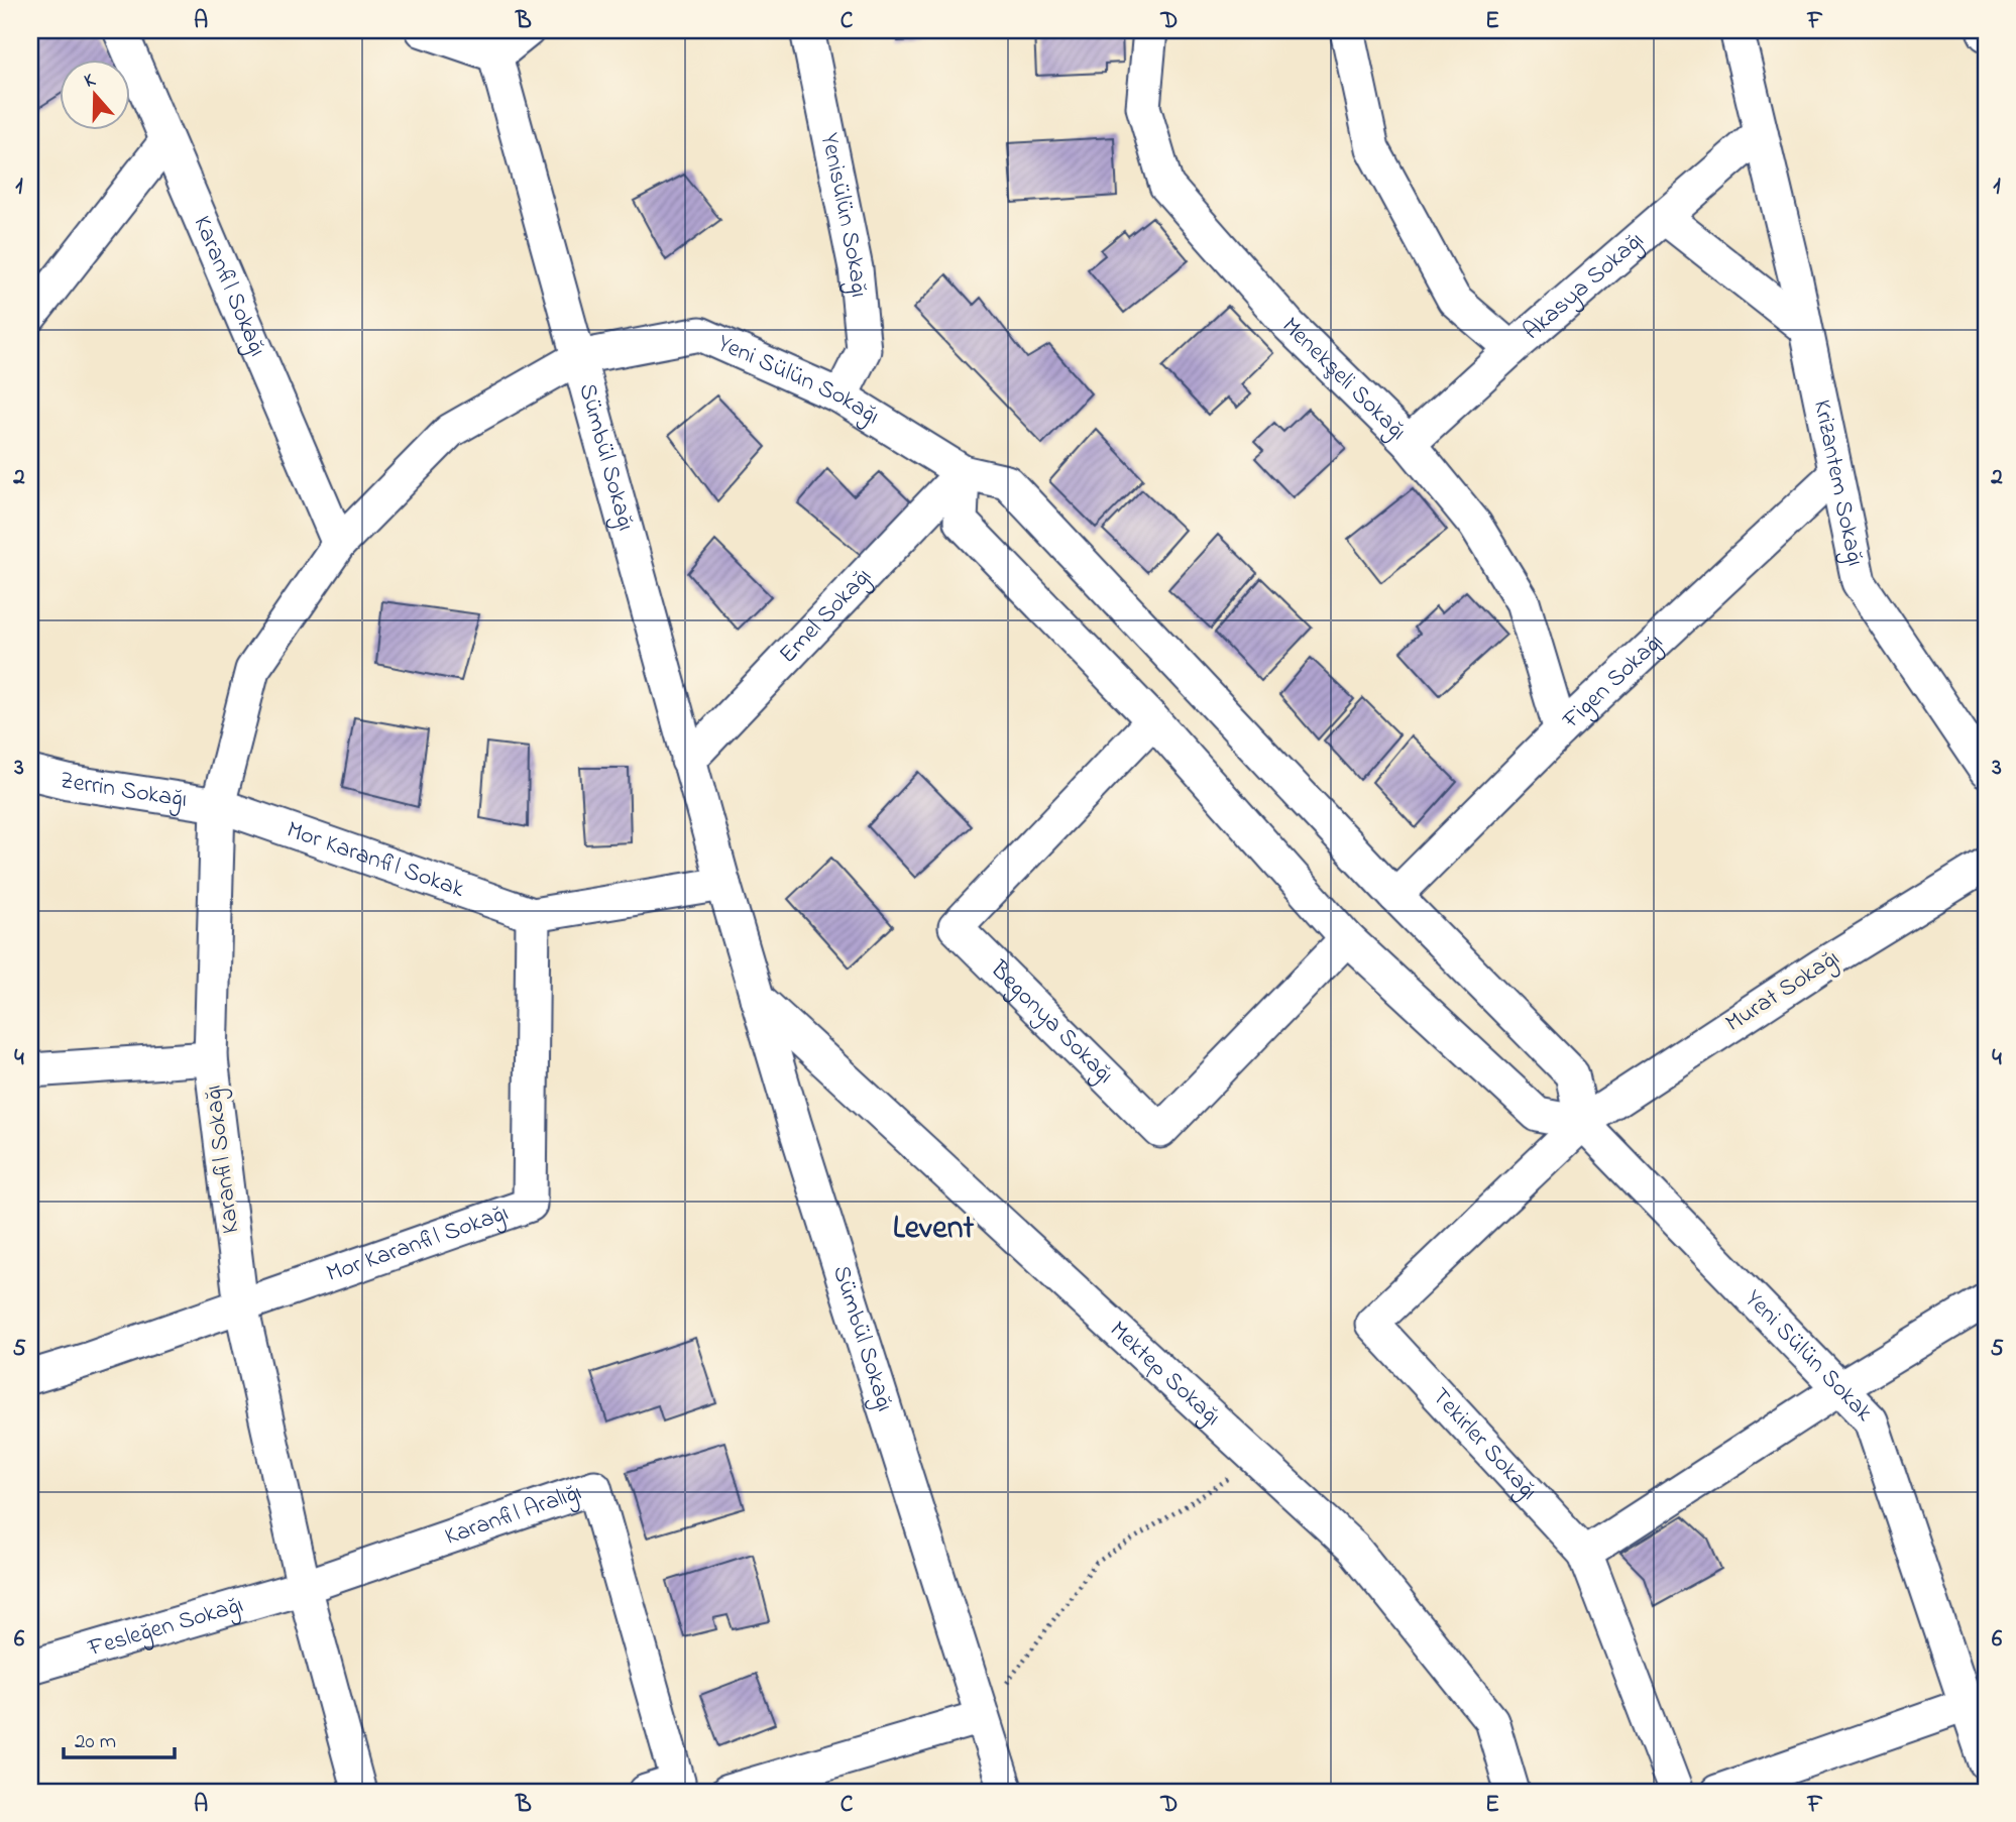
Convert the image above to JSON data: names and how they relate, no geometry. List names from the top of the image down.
{
  "streets": {
    "street": [
      "Yenisülün Sokağı",
      "Akasya Sokağı",
      "Karanfil Sokağı",
      "Menekşeli Sokağı",
      "Yeni Sülün Sokağı",
      "Sümbül Sokağı",
      "Krizantem Sokağı",
      "Emel Sokağı",
      "Figen Sokağı",
      "Zerrin Sokağı",
      "Mor Karanfil Sokak",
      "Murat Sokağı",
      "Begonya Sokağı",
      "Mor Karanfil Sokağı",
      "Yeni Sülün Sokak",
      "Mektep Sokağı",
      "Tekirler Sokağı",
      "Karanfil Aralığı",
      "Fesleğen Sokağı"
    ]
  },
  "crossings": [
    ["Yenisülün Sokağı", "Yeni Sülün Sokağı"],
    ["Akasya Sokağı", "Menekşeli Sokağı"],
    ["Akasya Sokağı", "Krizantem Sokağı"],
    ["Karanfil Sokağı", "Yeni Sülün Sokağı"],
    ["Karanfil Sokağı", "Sümbül Sokağı"],
    ["Karanfil Sokağı", "Zerrin Sokağı"],
    ["Karanfil Sokağı", "Mor Karanfil Sokak"],
    ["Karanfil Sokağı", "Mor Karanfil Sokağı"],
    ["Karanfil Sokağı", "Karanfil Aralığı"],
    ["Karanfil Sokağı", "Fesleğen Sokağı"],
    ["Menekşeli Sokağı", "Figen Sokağı"],
    ["Yeni Sülün Sokağı", "Sümbül Sokağı"],
    ["Yeni Sülün Sokağı", "Emel Sokağı"],
    ["Yeni Sülün Sokağı", "Figen Sokağı"],
    ["Yeni Sülün Sokağı", "Murat Sokağı"],
    ["Yeni Sülün Sokağı", "Yeni Sülün Sokak"],
    ["Yeni Sülün Sokağı", "Tekirler Sokağı"],
    ["Sümbül Sokağı", "Emel Sokağı"],
    ["Sümbül Sokağı", "Mektep Sokağı"],
    ["Krizantem Sokağı", "Figen Sokağı"],
    ["Zerrin Sokağı", "Mor Karanfil Sokak"],
    ["Mor Karanfil Sokak", "Mor Karanfil Sokağı"],
    ["Murat Sokağı", "Yeni Sülün Sokak"],
    ["Murat Sokağı", "Tekirler Sokağı"],
    ["Yeni Sülün Sokak", "Tekirler Sokağı"],
    ["Karanfil Aralığı", "Fesleğen Sokağı"]
  ],
  "districts": ["Levent"],
  "scale_bar": "20 m",
  "north": "top",
  "grid": {
    "columns": [
      "A",
      "B",
      "C",
      "D",
      "E",
      "F"
    ],
    "rows": [
      "1",
      "2",
      "3",
      "4",
      "5",
      "6"
    ]
  }
}
